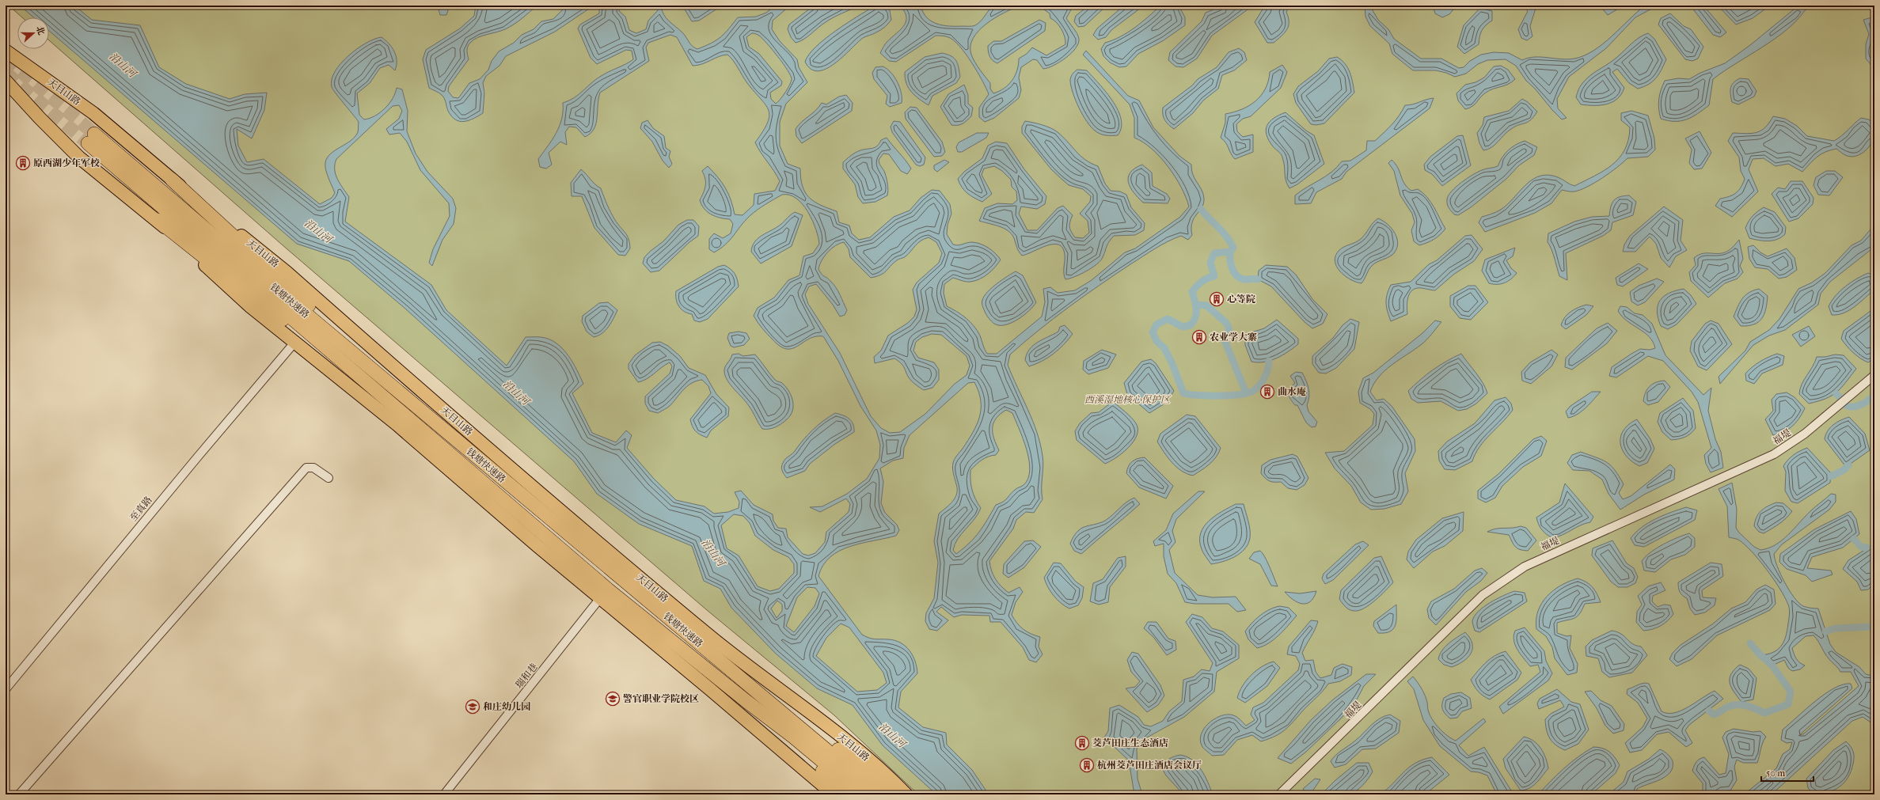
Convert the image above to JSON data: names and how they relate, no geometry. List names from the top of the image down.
{
  "streets": {
    "highway": ["钱塘快速路"],
    "main road": ["天目山路"],
    "street": ["福堤", "至真路", "瑞和巷"]
  },
  "water": ["沿山河"],
  "parks": ["西溪湿地核心保护区"],
  "places": {
    "building": [
      "原西湖少年军校",
      "心等院",
      "农业学大寨",
      "曲水庵",
      "茭芦田庄生态酒店",
      "杭州茭芦田庄酒店会议厅"
    ],
    "school or university": ["警官职业学院校区", "和庄幼儿园"]
  },
  "scale_bar": "50 m",
  "north": "right"
}
